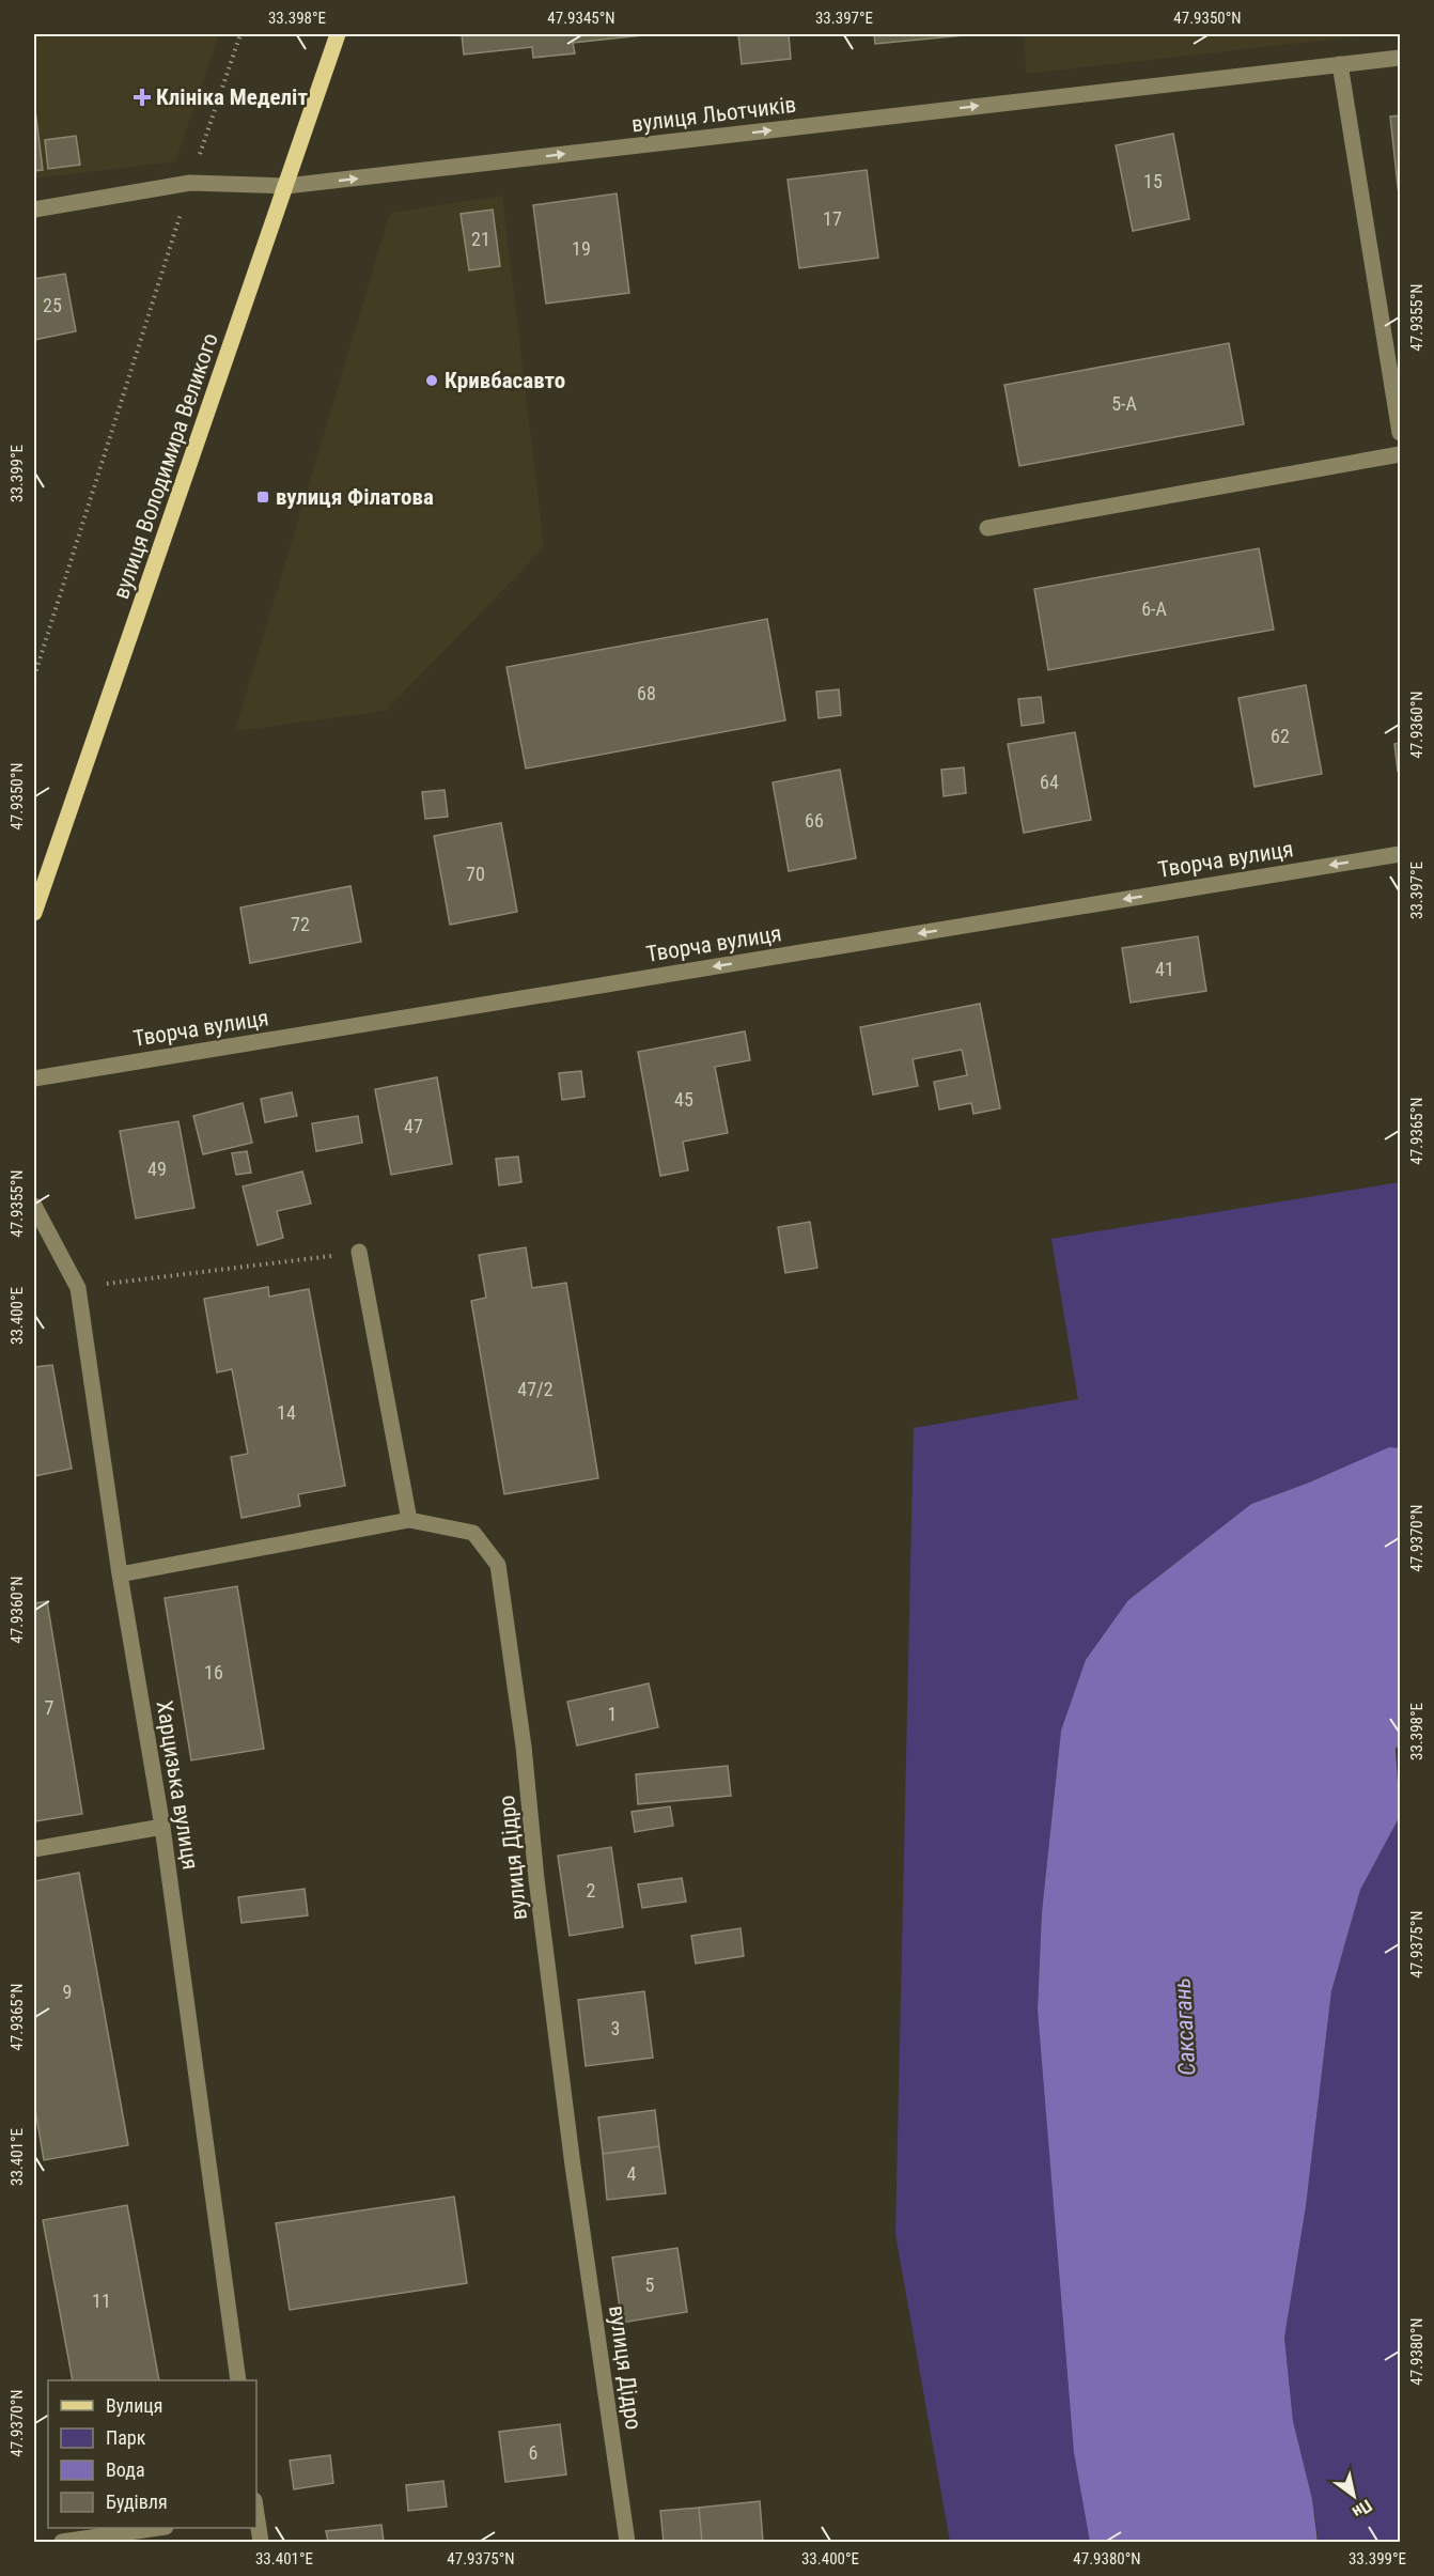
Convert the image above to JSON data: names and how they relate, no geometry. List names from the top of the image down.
{
  "streets": {
    "main road": ["вулиця Володимира Великого"],
    "street": [
      "вулиця Льотчиків",
      "Творча вулиця",
      "Харцизька вулиця",
      "вулиця Дідро"
    ]
  },
  "crossings": [
    ["вулиця Льотчиків", "вулиця Володимира Великого"],
    ["Харцизька вулиця", "вулиця Дідро"]
  ],
  "one_way": ["вулиця Льотчиків", "Творча вулиця"],
  "water": ["Саксагань"],
  "places": {
    "health": ["Клініка Меделіт"],
    "other": ["Кривбасавто"],
    "transit": ["вулиця Філатова"]
  },
  "house_numbers": [
    "15",
    "17",
    "21",
    "19",
    "25",
    "5-А",
    "6-А",
    "68",
    "62",
    "64",
    "66",
    "70",
    "72",
    "41",
    "45",
    "47",
    "49",
    "47/2",
    "14",
    "16",
    "7",
    "1",
    "2",
    "9",
    "3",
    "4",
    "5",
    "11",
    "6"
  ],
  "legend": [
    "Вулиця",
    "Парк",
    "Вода",
    "Будівля"
  ],
  "north": "bottom right",
  "coordinates": [
    "33.398°E",
    "47.9345°N",
    "33.397°E",
    "47.9350°N",
    "47.9355°N",
    "33.399°E",
    "47.9360°N",
    "47.9365°N",
    "33.400°E",
    "47.9370°N",
    "47.9375°N",
    "33.401°E",
    "47.9380°N"
  ]
}
